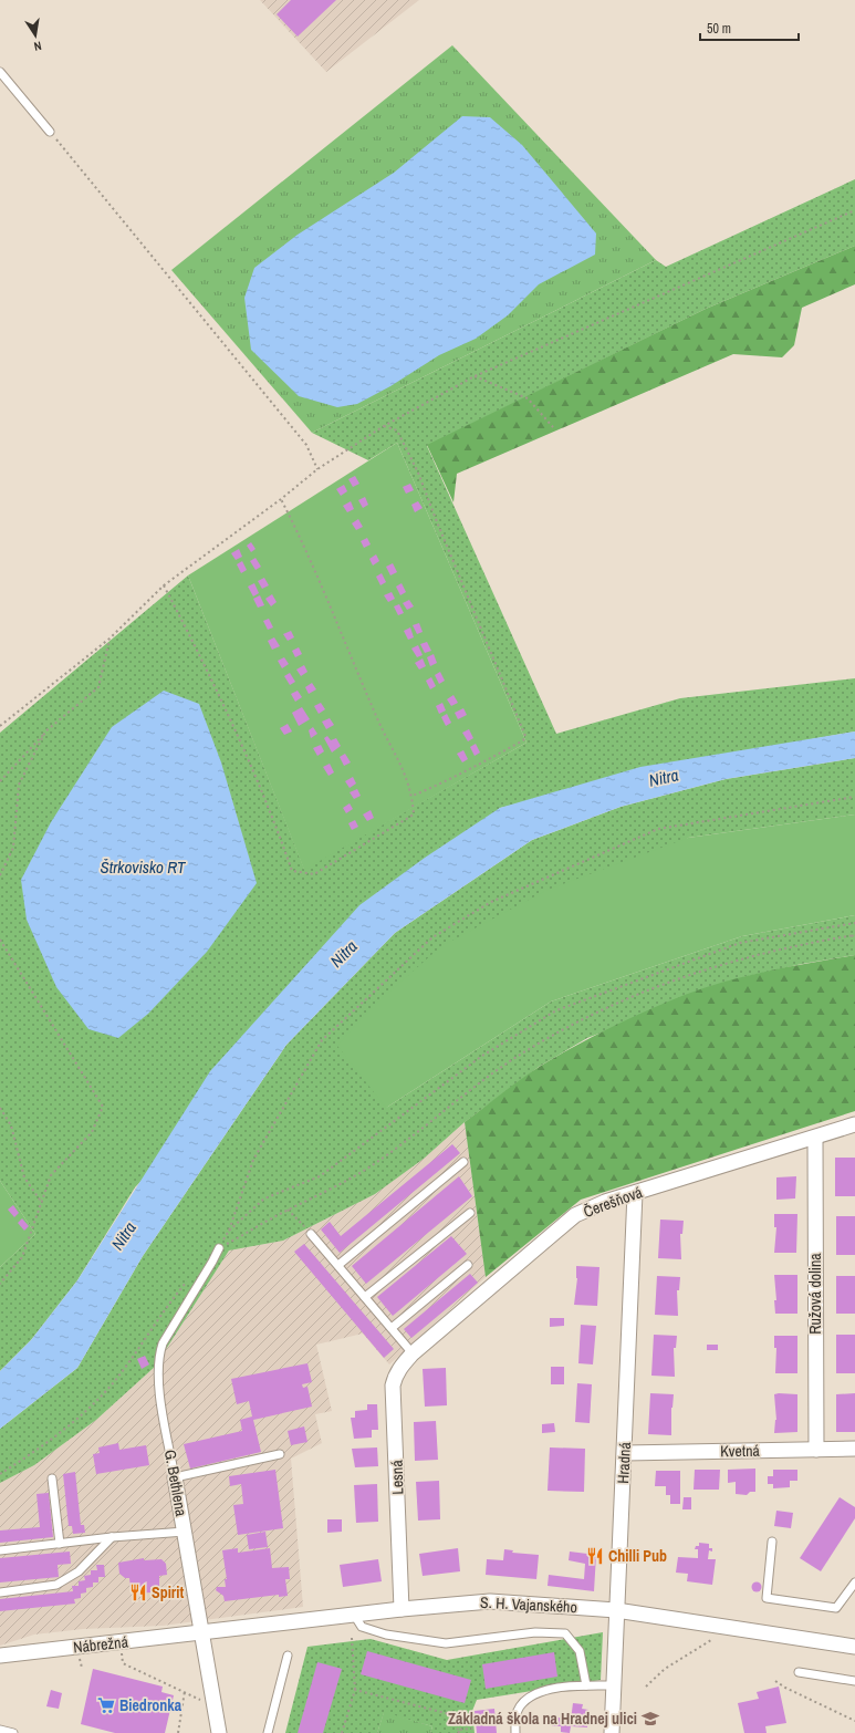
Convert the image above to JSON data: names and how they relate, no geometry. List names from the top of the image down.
{
  "streets": {
    "street": [
      "Čerešňová",
      "Ružová dolina",
      "Kvetná",
      "Hradná",
      "Lesná",
      "G. Bethlena",
      "S. H. Vajanského",
      "Nábrežná"
    ]
  },
  "crossings": [
    ["Čerešňová", "Ružová dolina"],
    ["Čerešňová", "Hradná"],
    ["Čerešňová", "Lesná"],
    ["Ružová dolina", "Kvetná"],
    ["Kvetná", "Hradná"],
    ["Hradná", "S. H. Vajanského"],
    ["Lesná", "S. H. Vajanského"],
    ["G. Bethlena", "S. H. Vajanského"],
    ["G. Bethlena", "Nábrežná"],
    ["S. H. Vajanského", "Nábrežná"]
  ],
  "water": ["Nitra", "Štrkovisko RT"],
  "places": {
    "restaurant": ["Chilli Pub", "Spirit"],
    "supermarket": ["Biedronka"],
    "school or university": ["Základná škola na Hradnej ulici"]
  },
  "scale_bar": "50 m",
  "north": "bottom"
}
